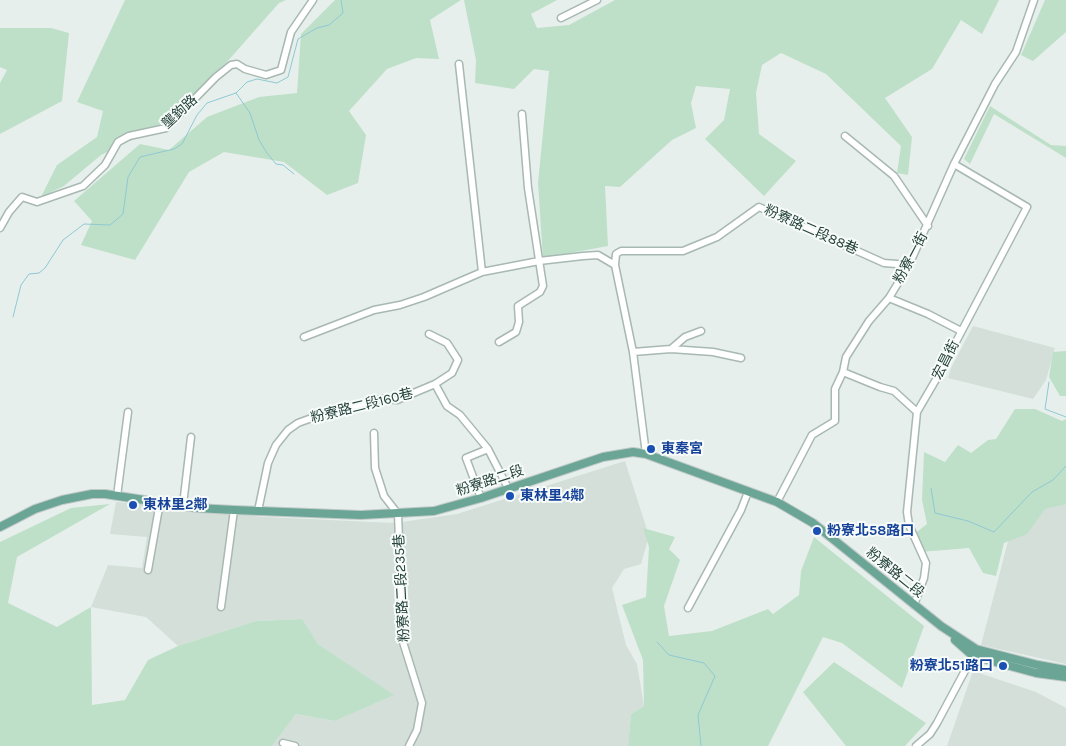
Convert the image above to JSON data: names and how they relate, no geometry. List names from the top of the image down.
{
  "streets": {
    "main road": ["粉寮路二段"],
    "street": [
      "壟鉤路",
      "粉寮路二段88巷",
      "粉寮一街",
      "宏昌街",
      "粉寮路二段160巷",
      "粉寮路二段235巷"
    ]
  },
  "crossings": [
    ["粉寮路二段88巷", "粉寮一街"],
    ["粉寮一街", "宏昌街"],
    ["粉寮一街", "粉寮路二段"],
    ["宏昌街", "粉寮路二段"],
    ["粉寮路二段160巷", "粉寮路二段"],
    ["粉寮路二段", "粉寮路二段235巷"]
  ],
  "places": [
    "東秦宮",
    "東林里4鄰",
    "東林里2鄰",
    "粉寮北58路口",
    "粉寮北51路口"
  ]
}
